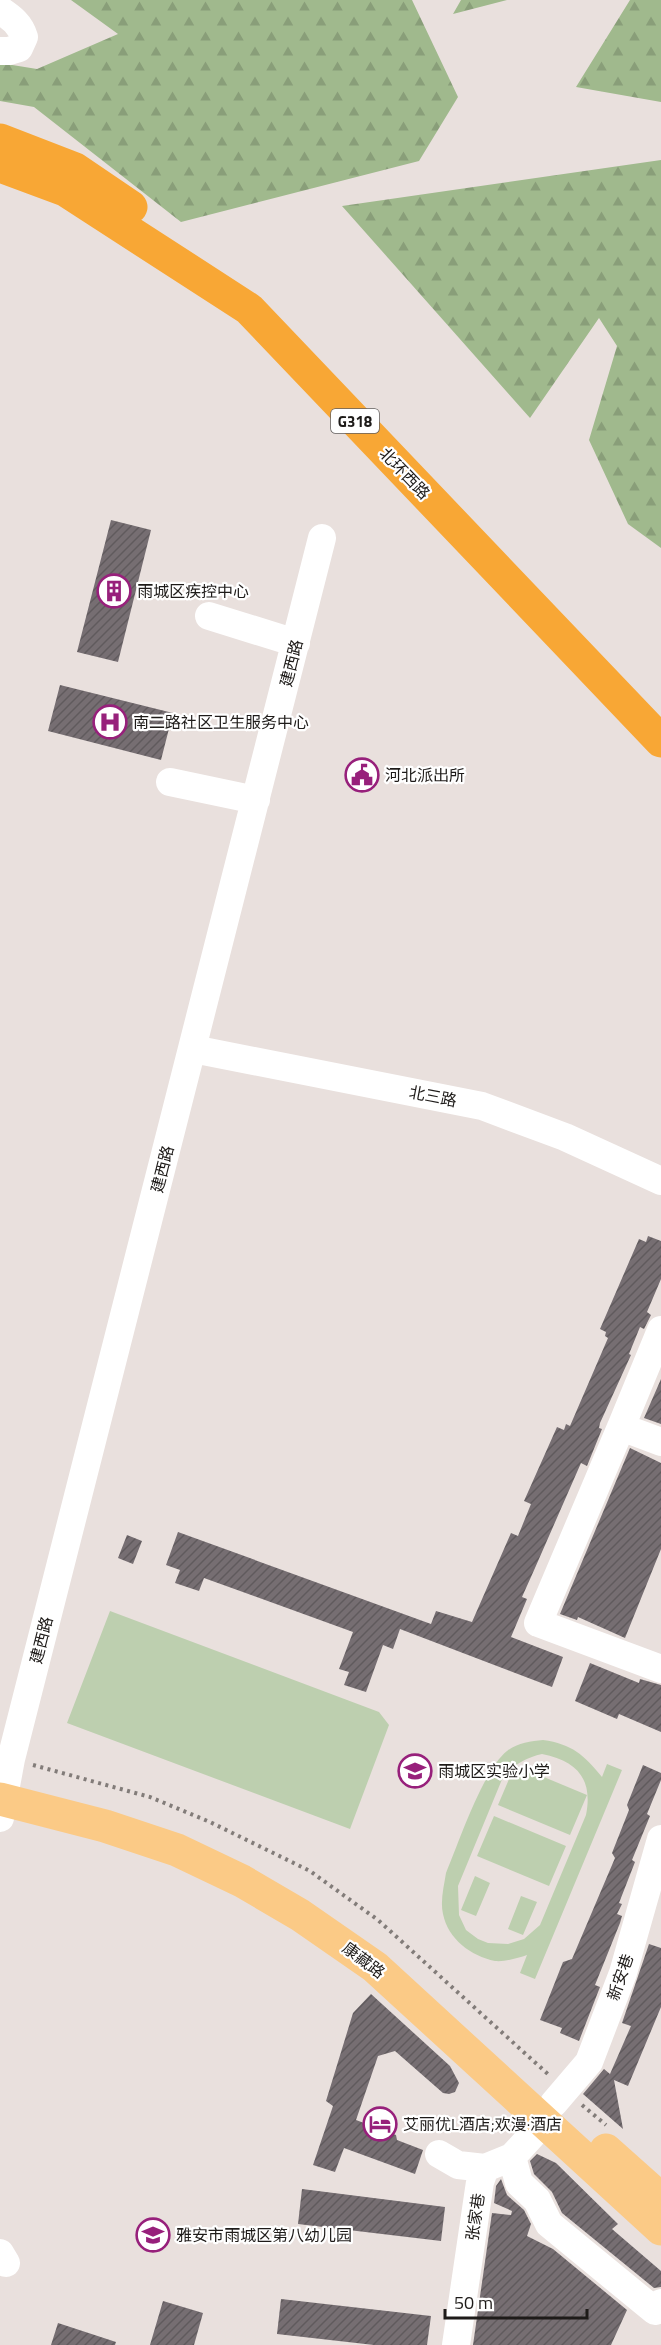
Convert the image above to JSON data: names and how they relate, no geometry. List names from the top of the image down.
{
  "streets": {
    "highway": ["G318", "北环西路"],
    "main road": ["康藏路"],
    "street": [
      "建西路",
      "北三路",
      "新安巷",
      "张家巷"
    ]
  },
  "crossings": [
    ["建西路", "北三路"],
    ["建西路", "康藏路"],
    ["康藏路", "新安巷"],
    ["康藏路", "张家巷"],
    ["新安巷", "张家巷"]
  ],
  "places": {
    "building": ["雨城区疾控中心"],
    "hospital": ["南二路社区卫生服务中心"],
    "public building": ["河北派出所"],
    "school or university": ["雨城区实验小学", "雅安市雨城区第八幼儿园"],
    "hotel": ["艾丽优L酒店;欢漫·酒店"]
  },
  "scale_bar": "50 m"
}
